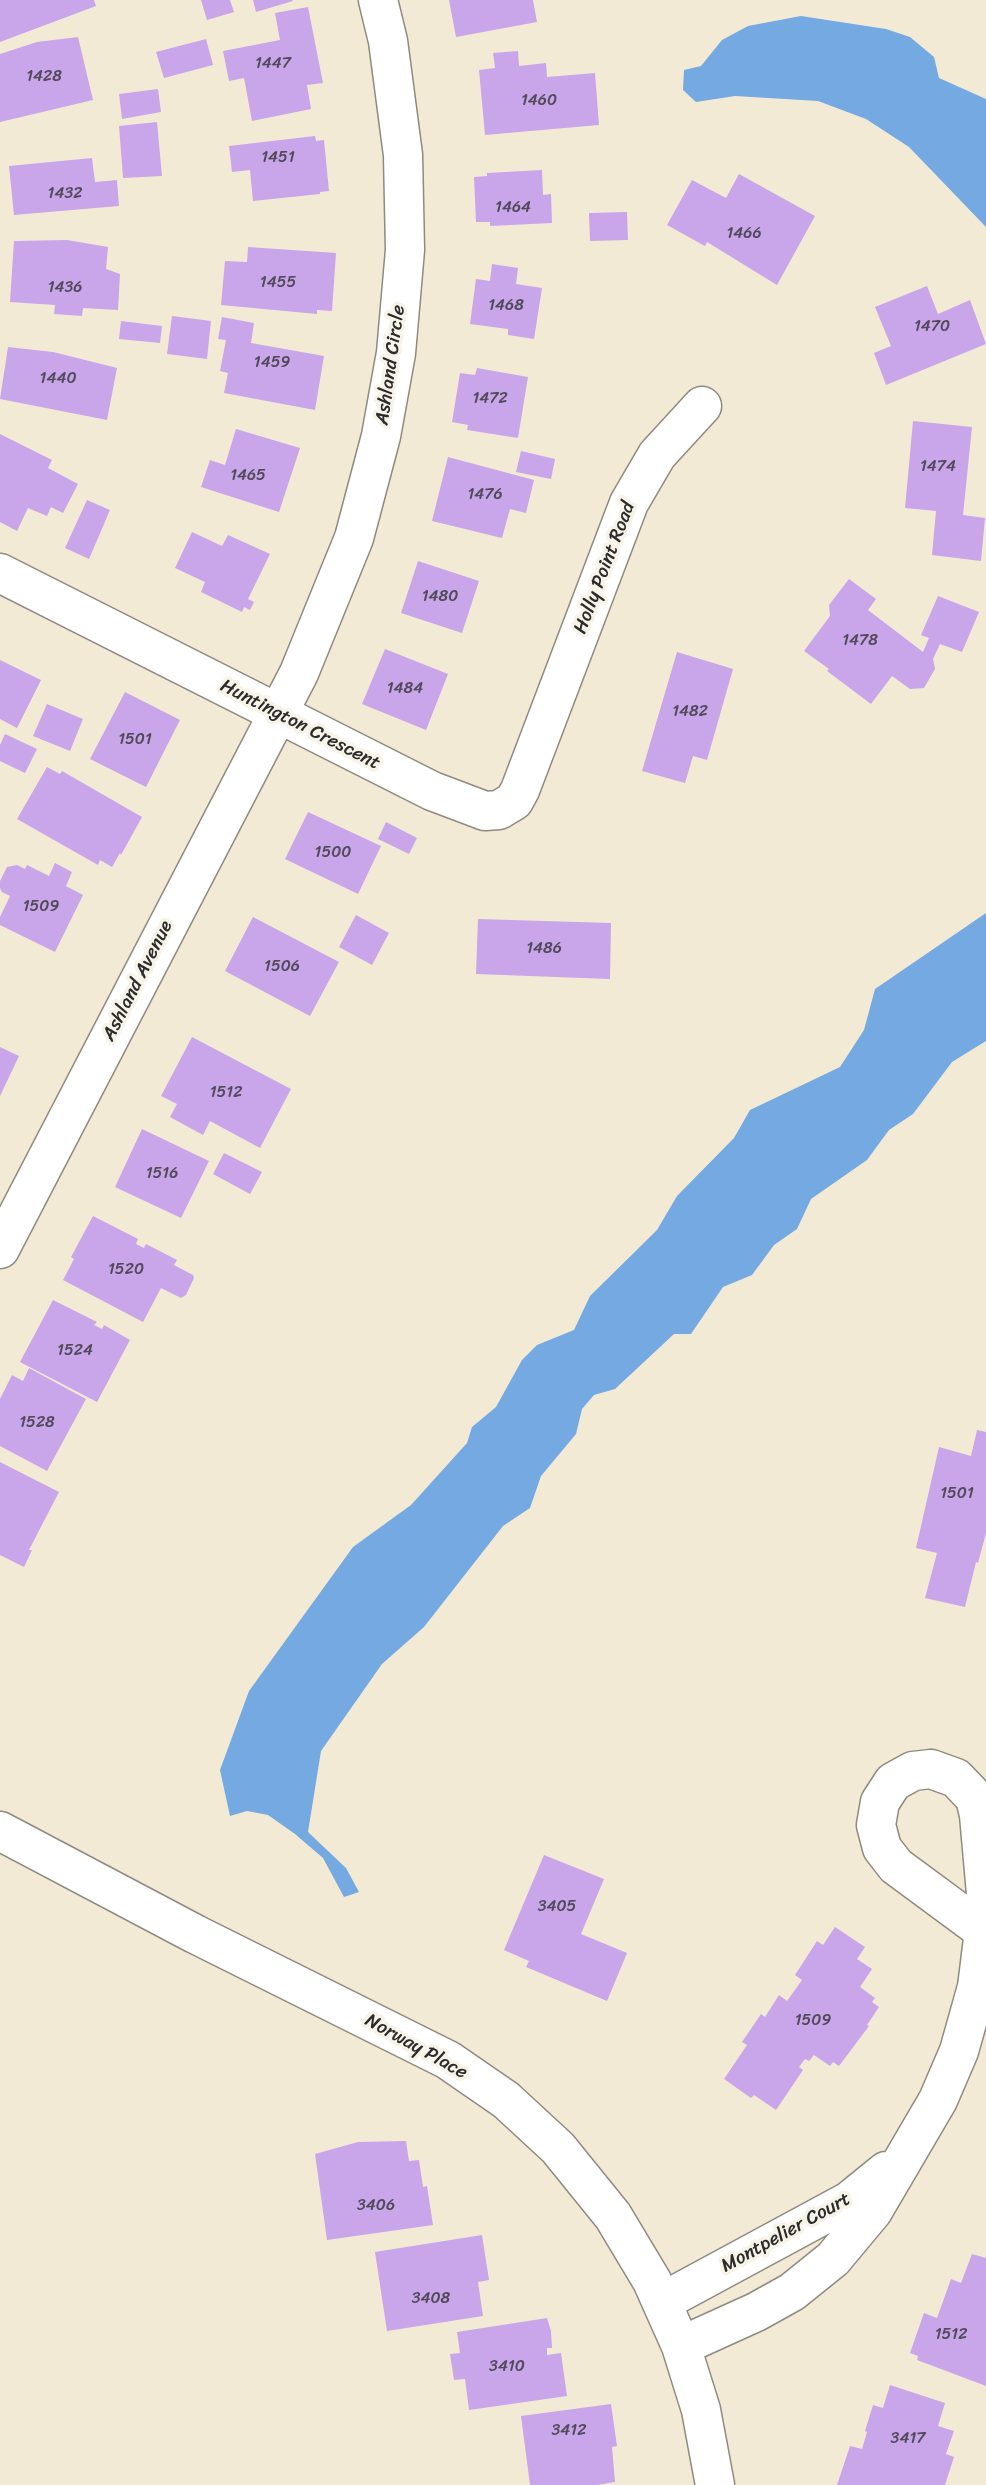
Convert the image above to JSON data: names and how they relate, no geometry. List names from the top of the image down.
{
  "streets": {
    "street": [
      "Ashland Circle",
      "Holly Point Road",
      "Huntington Crescent",
      "Ashland Avenue",
      "Norway Place",
      "Montpelier Court"
    ]
  },
  "crossings": [
    ["Ashland Circle", "Huntington Crescent"],
    ["Ashland Circle", "Ashland Avenue"],
    ["Holly Point Road", "Huntington Crescent"],
    ["Huntington Crescent", "Ashland Avenue"],
    ["Norway Place", "Montpelier Court"]
  ],
  "house_numbers": [
    "1447",
    "1428",
    "1460",
    "1451",
    "1432",
    "1464",
    "1466",
    "1455",
    "1436",
    "1468",
    "1470",
    "1459",
    "1440",
    "1472",
    "1474",
    "1465",
    "1476",
    "1480",
    "1478",
    "1484",
    "1482",
    "1501",
    "1500",
    "1509",
    "1486",
    "1506",
    "1512",
    "1516",
    "1520",
    "1524",
    "1528",
    "1501",
    "3405",
    "1509",
    "3406",
    "3408",
    "1512",
    "3410",
    "3412",
    "3417"
  ]
}
